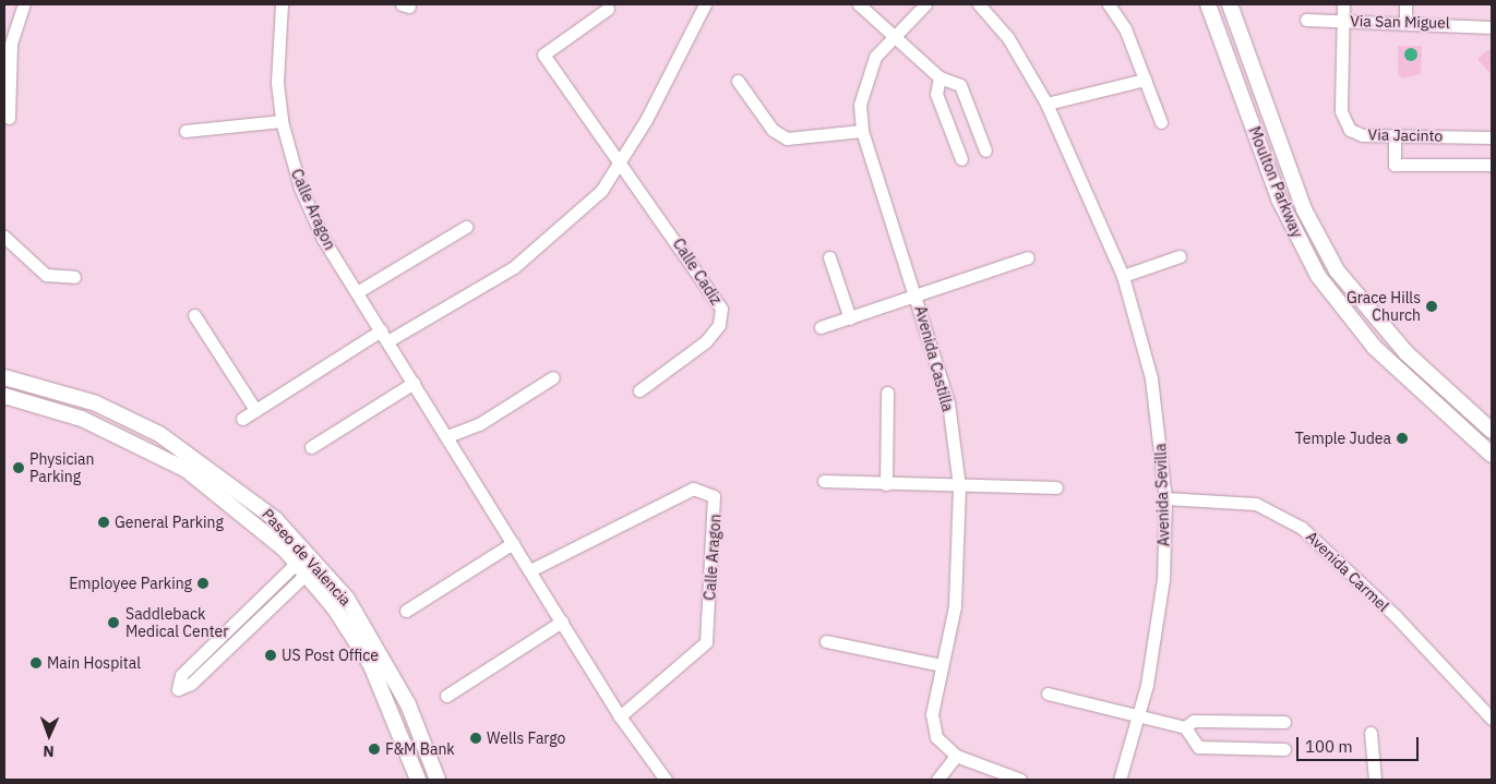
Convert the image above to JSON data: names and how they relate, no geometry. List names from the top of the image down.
{
  "streets": {
    "main road": ["Moulton Parkway", "Paseo de Valencia"],
    "street": [
      "Via San Miguel",
      "Via Jacinto",
      "Calle Aragon",
      "Calle Cadiz",
      "Avenida Castilla",
      "Avenida Sevilla",
      "Avenida Carmel"
    ]
  },
  "crossings": [
    ["Via San Miguel", "Via Jacinto"],
    ["Avenida Sevilla", "Avenida Carmel"]
  ],
  "places": [
    "Grace Hills Church",
    "Temple Judea",
    "Physician Parking",
    "General Parking",
    "Employee Parking",
    "Saddleback Medical Center",
    "US Post Office",
    "Main Hospital",
    "Wells Fargo",
    "F&M Bank"
  ],
  "scale_bar": "100 m",
  "north": "bottom"
}
